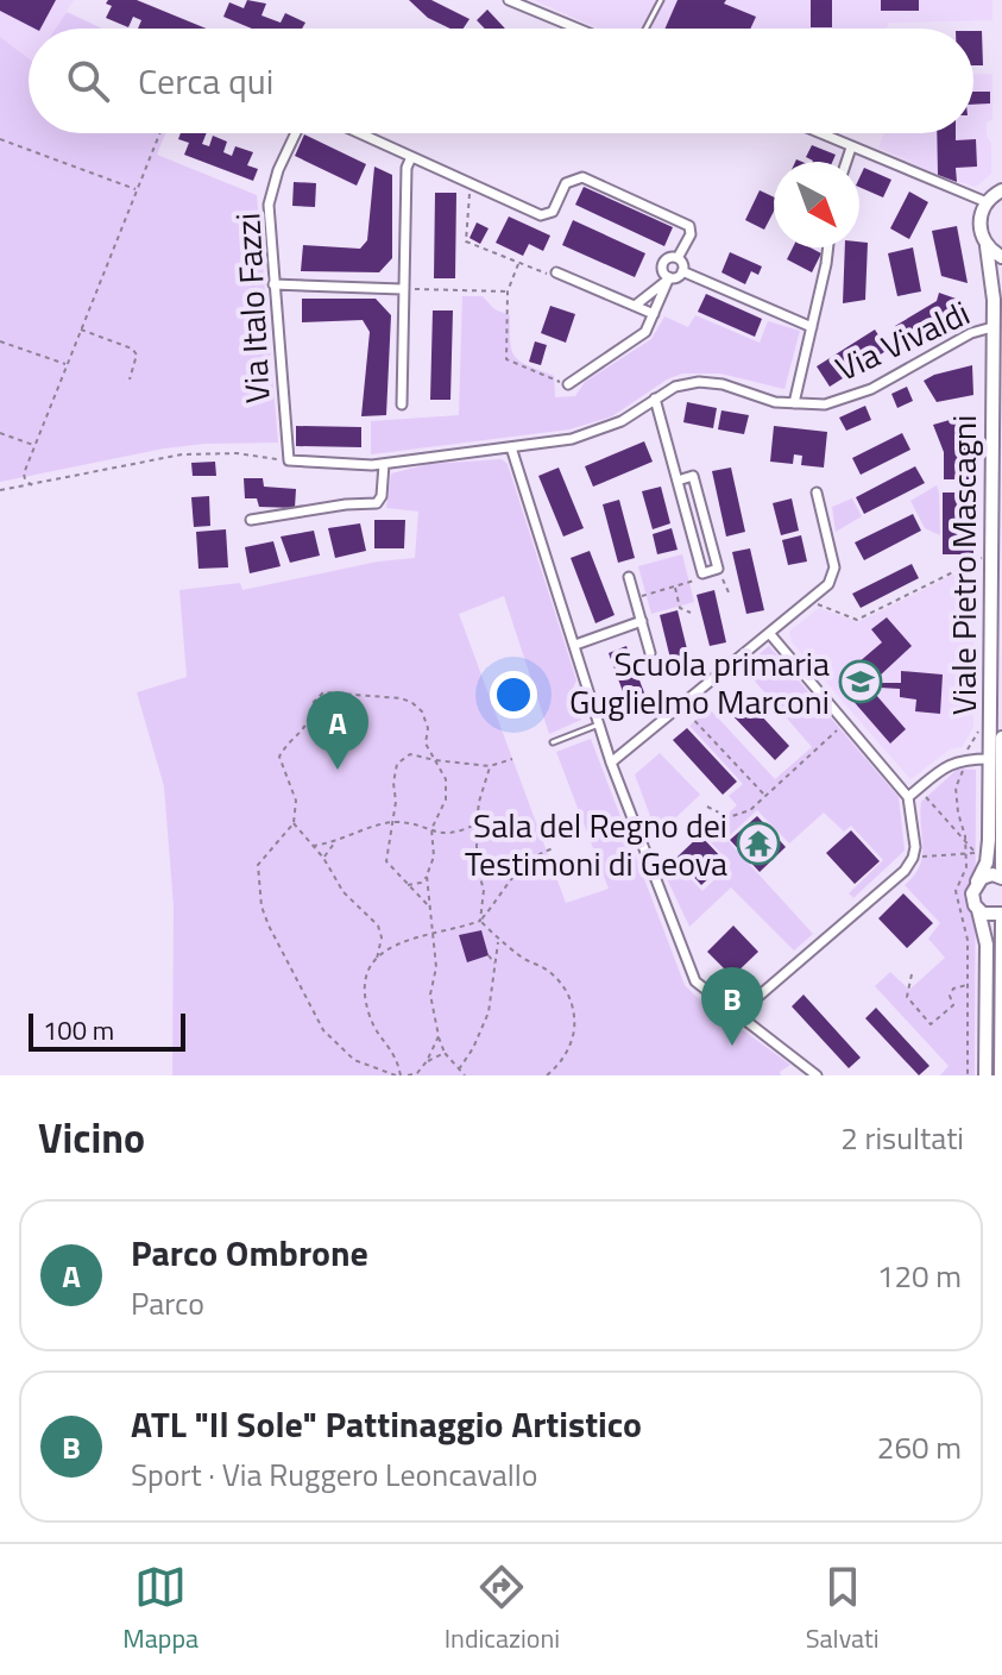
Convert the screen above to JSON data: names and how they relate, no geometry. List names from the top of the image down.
{
  "streets": {
    "main road": ["Viale Pietro Mascagni"],
    "street": ["Via Italo Fazzi", "Via Vivaldi"]
  },
  "crossings": [
    ["Via Italo Fazzi", "Via Vivaldi"],
    ["Via Vivaldi", "Viale Pietro Mascagni"]
  ],
  "places": {
    "school or university": ["Scuola primaria Guglielmo Marconi"],
    "temple": ["Sala del Regno dei Testimoni di Geova"]
  },
  "scale_bar": "100 m",
  "north": "bottom right",
  "page": {
    "search": "Cerca qui",
    "pins": ["A", "B"],
    "scale": "100 m",
    "heading": ["Vicino", "2 risultati"],
    "list": [
      {
        "mark": "A",
        "name": "Parco Ombrone",
        "note": "Parco",
        "value": "120 m"
      },
      {
        "mark": "B",
        "name": "ATL \"Il Sole\" Pattinaggio Artistico",
        "note": "Sport · Via Ruggero Leoncavallo",
        "value": "260 m"
      }
    ],
    "nav": ["Mappa", "Indicazioni", "Salvati"]
  }
}
